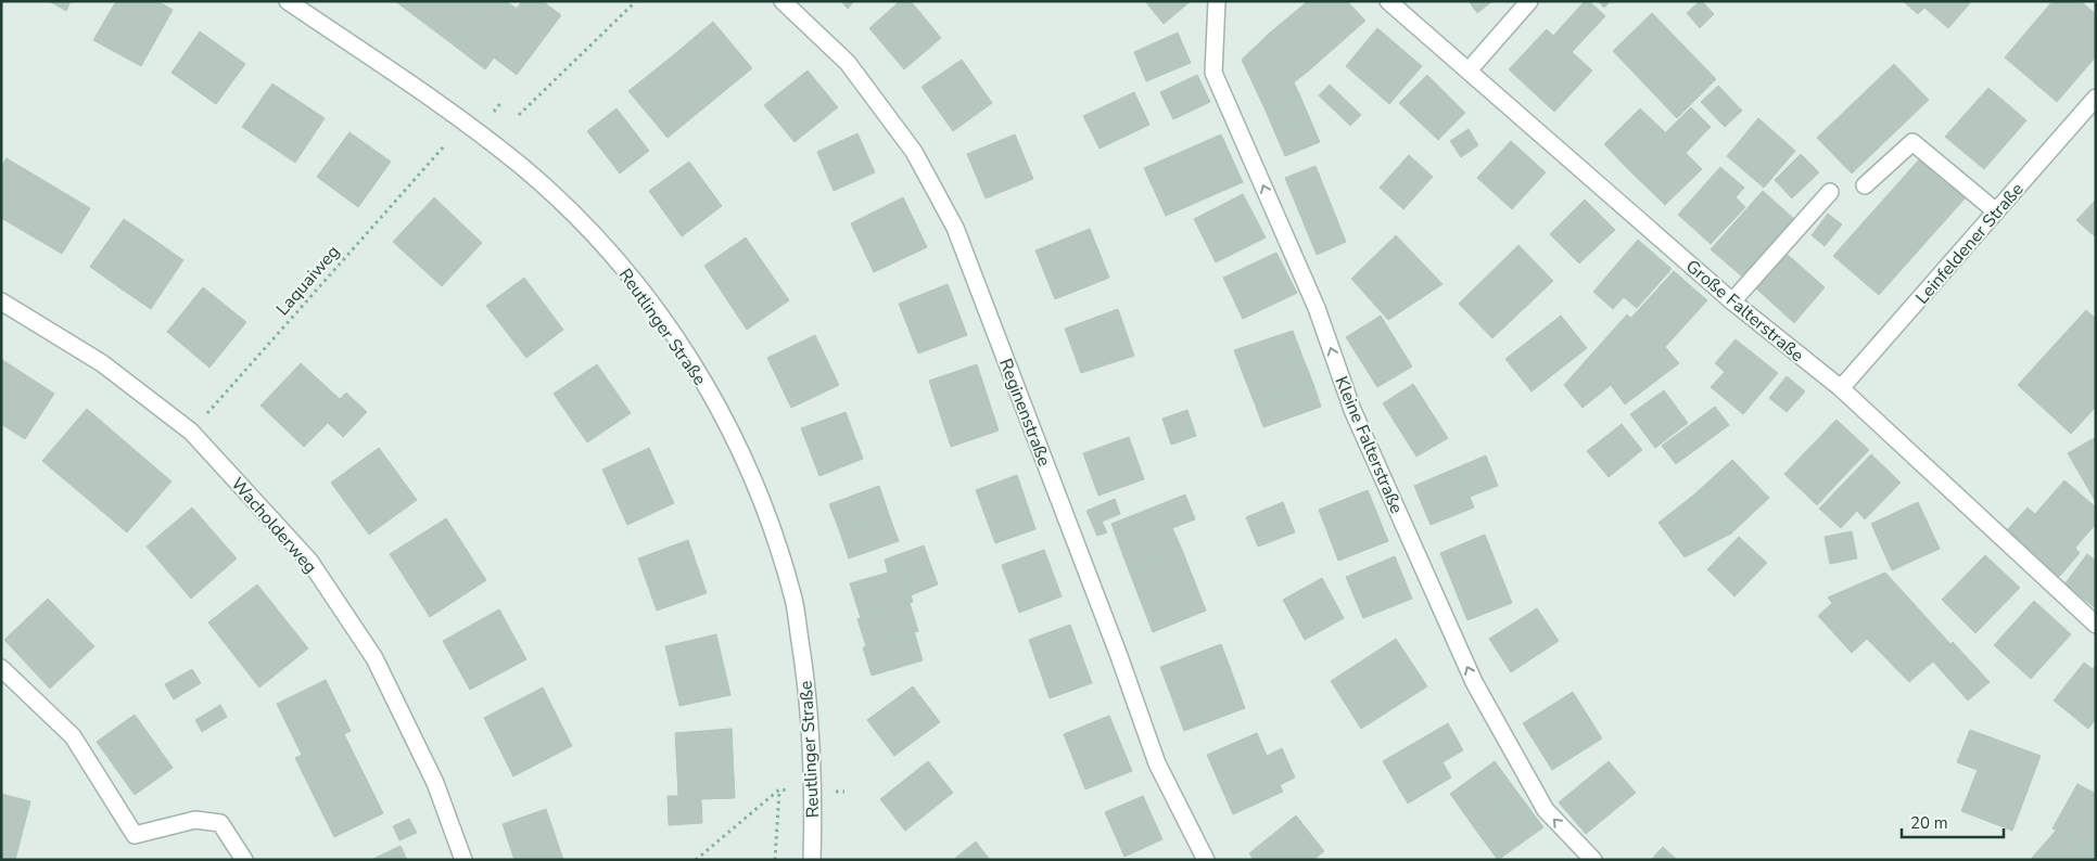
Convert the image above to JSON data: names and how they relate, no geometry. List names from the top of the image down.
{
  "streets": {
    "street": [
      "Leinfeldener Straße",
      "Große Falterstraße",
      "Reutlinger Straße",
      "Reginenstraße",
      "Kleine Falterstraße",
      "Wacholderweg"
    ],
    "path": ["Laquaiweg"]
  },
  "crossings": [
    ["Leinfeldener Straße", "Große Falterstraße"],
    ["Laquaiweg", "Wacholderweg"]
  ],
  "one_way": ["Kleine Falterstraße"],
  "scale_bar": "20 m"
}
